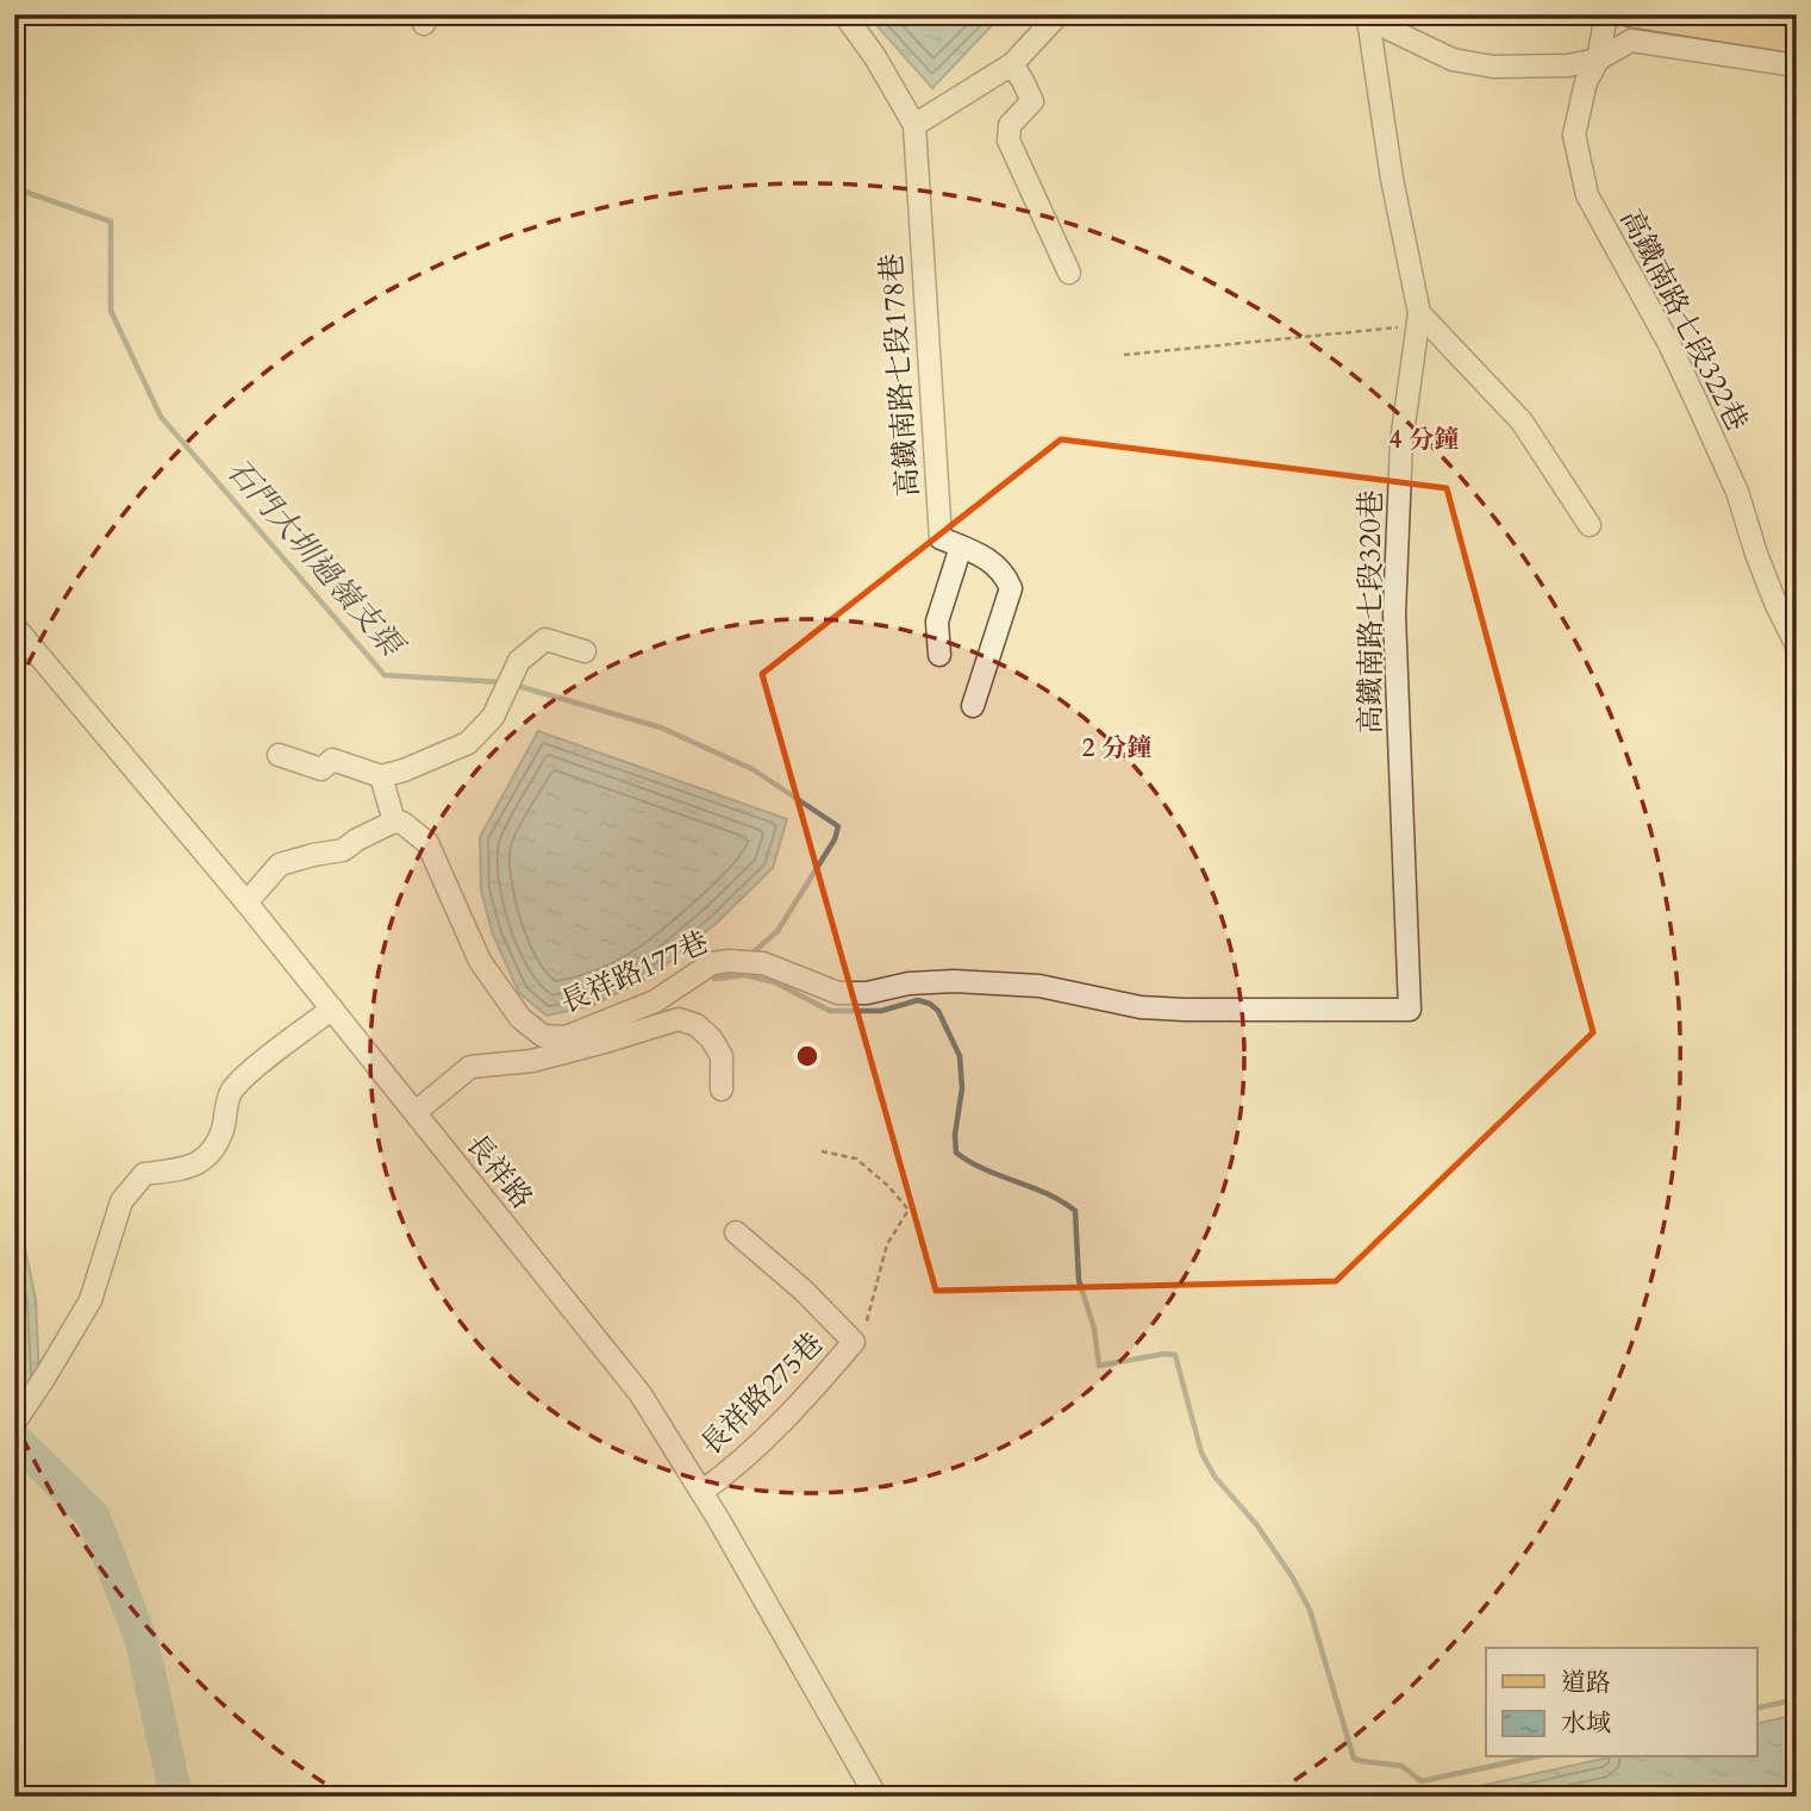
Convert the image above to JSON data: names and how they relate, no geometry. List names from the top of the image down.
{
  "streets": {
    "street": [
      "高鐵南路七段322巷",
      "高鐵南路七段178巷",
      "高鐵南路七段320巷",
      "長祥路177巷",
      "長祥路",
      "長祥路275巷"
    ]
  },
  "crossings": [
    ["高鐵南路七段322巷", "高鐵南路七段320巷"],
    ["高鐵南路七段320巷", "長祥路177巷"],
    ["長祥路", "長祥路275巷"]
  ],
  "water": ["石門大圳過嶺支渠"],
  "legend": ["道路", "水域"],
  "rings": ["4 分鐘", "2 分鐘"]
}
